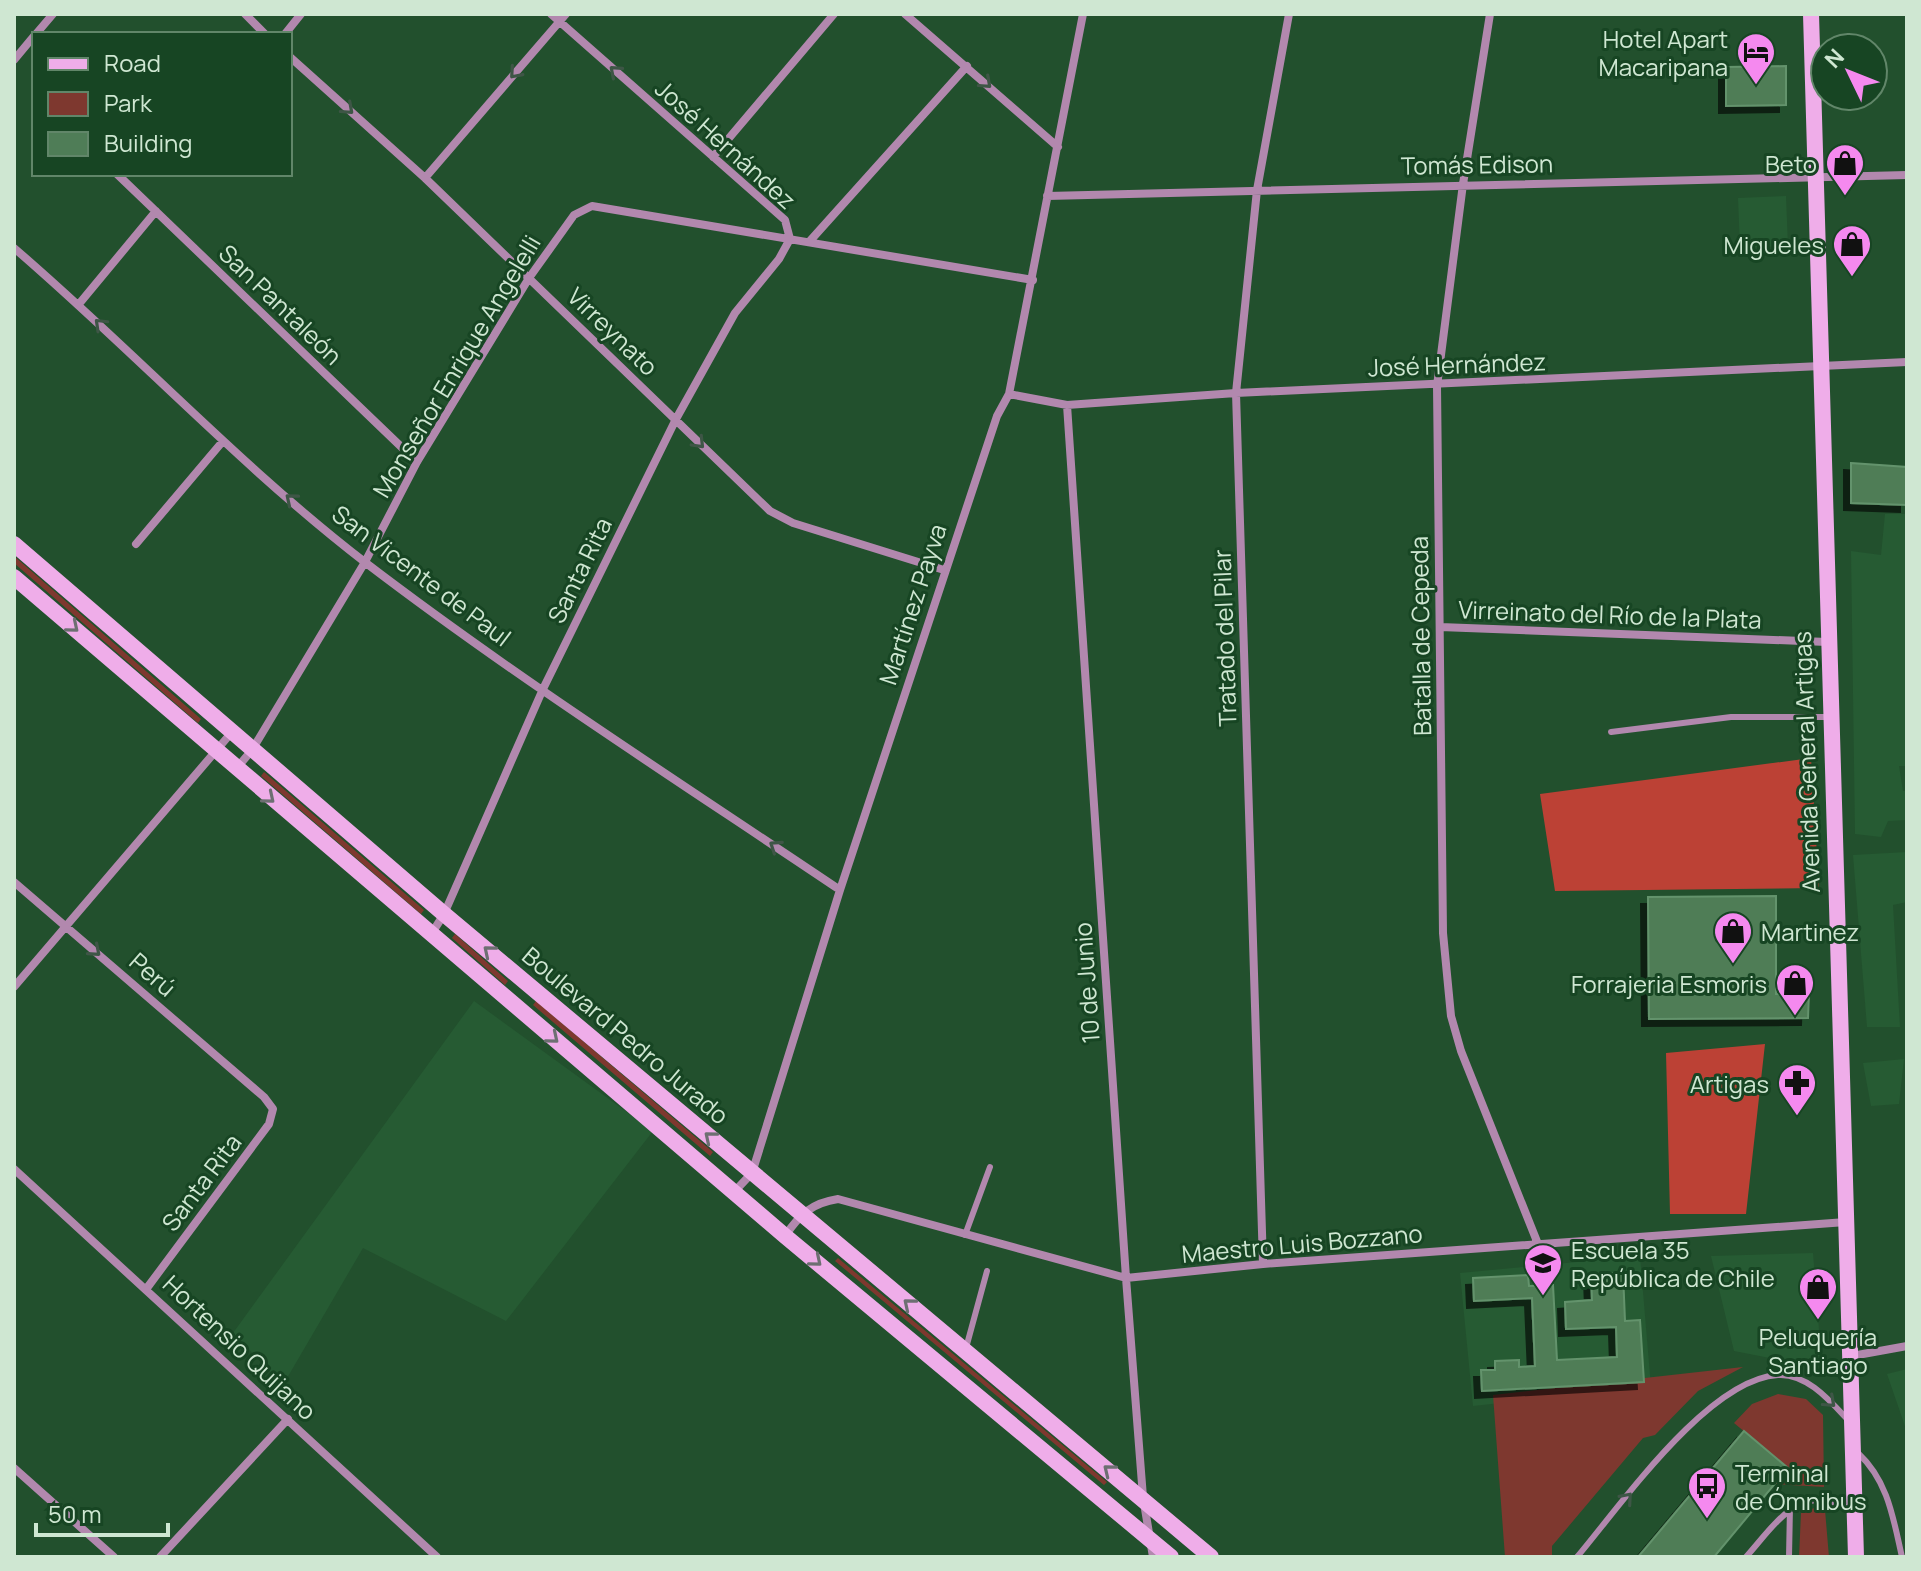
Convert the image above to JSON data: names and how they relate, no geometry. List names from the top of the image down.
{
  "streets": {
    "main road": ["Avenida General Artigas", "Boulevard Pedro Jurado"],
    "street": [
      "José Hernández",
      "Tomás Edison",
      "San Pantaleón",
      "Virreynato",
      "Monseñor Enrique Angelelli",
      "Santa Rita",
      "San Vicente de Paul",
      "Martínez Payva",
      "Virreinato del Río de la Plata",
      "Batalla de Cepeda",
      "Tratado del Pilar",
      "Perú",
      "10 de Junio",
      "Maestro Luis Bozzano",
      "Hortensio Quijano"
    ]
  },
  "crossings": [
    ["José Hernández", "Monseñor Enrique Angelelli"],
    ["José Hernández", "Santa Rita"],
    ["José Hernández", "Martínez Payva"],
    ["José Hernández", "Batalla de Cepeda"],
    ["José Hernández", "Tratado del Pilar"],
    ["José Hernández", "Avenida General Artigas"],
    ["José Hernández", "10 de Junio"],
    ["Tomás Edison", "Martínez Payva"],
    ["Tomás Edison", "Batalla de Cepeda"],
    ["Tomás Edison", "Tratado del Pilar"],
    ["Tomás Edison", "Avenida General Artigas"],
    ["San Pantaleón", "Monseñor Enrique Angelelli"],
    ["Virreynato", "Monseñor Enrique Angelelli"],
    ["Virreynato", "Santa Rita"],
    ["Virreynato", "Martínez Payva"],
    ["Monseñor Enrique Angelelli", "Santa Rita"],
    ["Monseñor Enrique Angelelli", "San Vicente de Paul"],
    ["Monseñor Enrique Angelelli", "Boulevard Pedro Jurado"],
    ["Santa Rita", "San Vicente de Paul"],
    ["Santa Rita", "Perú"],
    ["Santa Rita", "Boulevard Pedro Jurado"],
    ["Santa Rita", "Hortensio Quijano"],
    ["San Vicente de Paul", "Martínez Payva"],
    ["Martínez Payva", "Boulevard Pedro Jurado"],
    ["Virreinato del Río de la Plata", "Batalla de Cepeda"],
    ["Virreinato del Río de la Plata", "Avenida General Artigas"],
    ["Batalla de Cepeda", "Maestro Luis Bozzano"],
    ["Tratado del Pilar", "Maestro Luis Bozzano"],
    ["Avenida General Artigas", "Maestro Luis Bozzano"],
    ["10 de Junio", "Boulevard Pedro Jurado"],
    ["10 de Junio", "Maestro Luis Bozzano"],
    ["Boulevard Pedro Jurado", "Maestro Luis Bozzano"]
  ],
  "one_way": ["Virreynato", "San Vicente de Paul", "Perú"],
  "places": {
    "hotel": ["Hotel Apart Macaripana"],
    "shop": [
      "Beto",
      "Migueles",
      "Martinez",
      "Forrajeria Esmoris",
      "Peluquería Santiago"
    ],
    "pharmacy": ["Artigas"],
    "school or university": ["Escuela 35 República de Chile"],
    "bus stop": ["Terminal de Ómnibus"]
  },
  "legend": ["Road", "Park", "Building"],
  "scale_bar": "50 m",
  "north": "top left"
}
